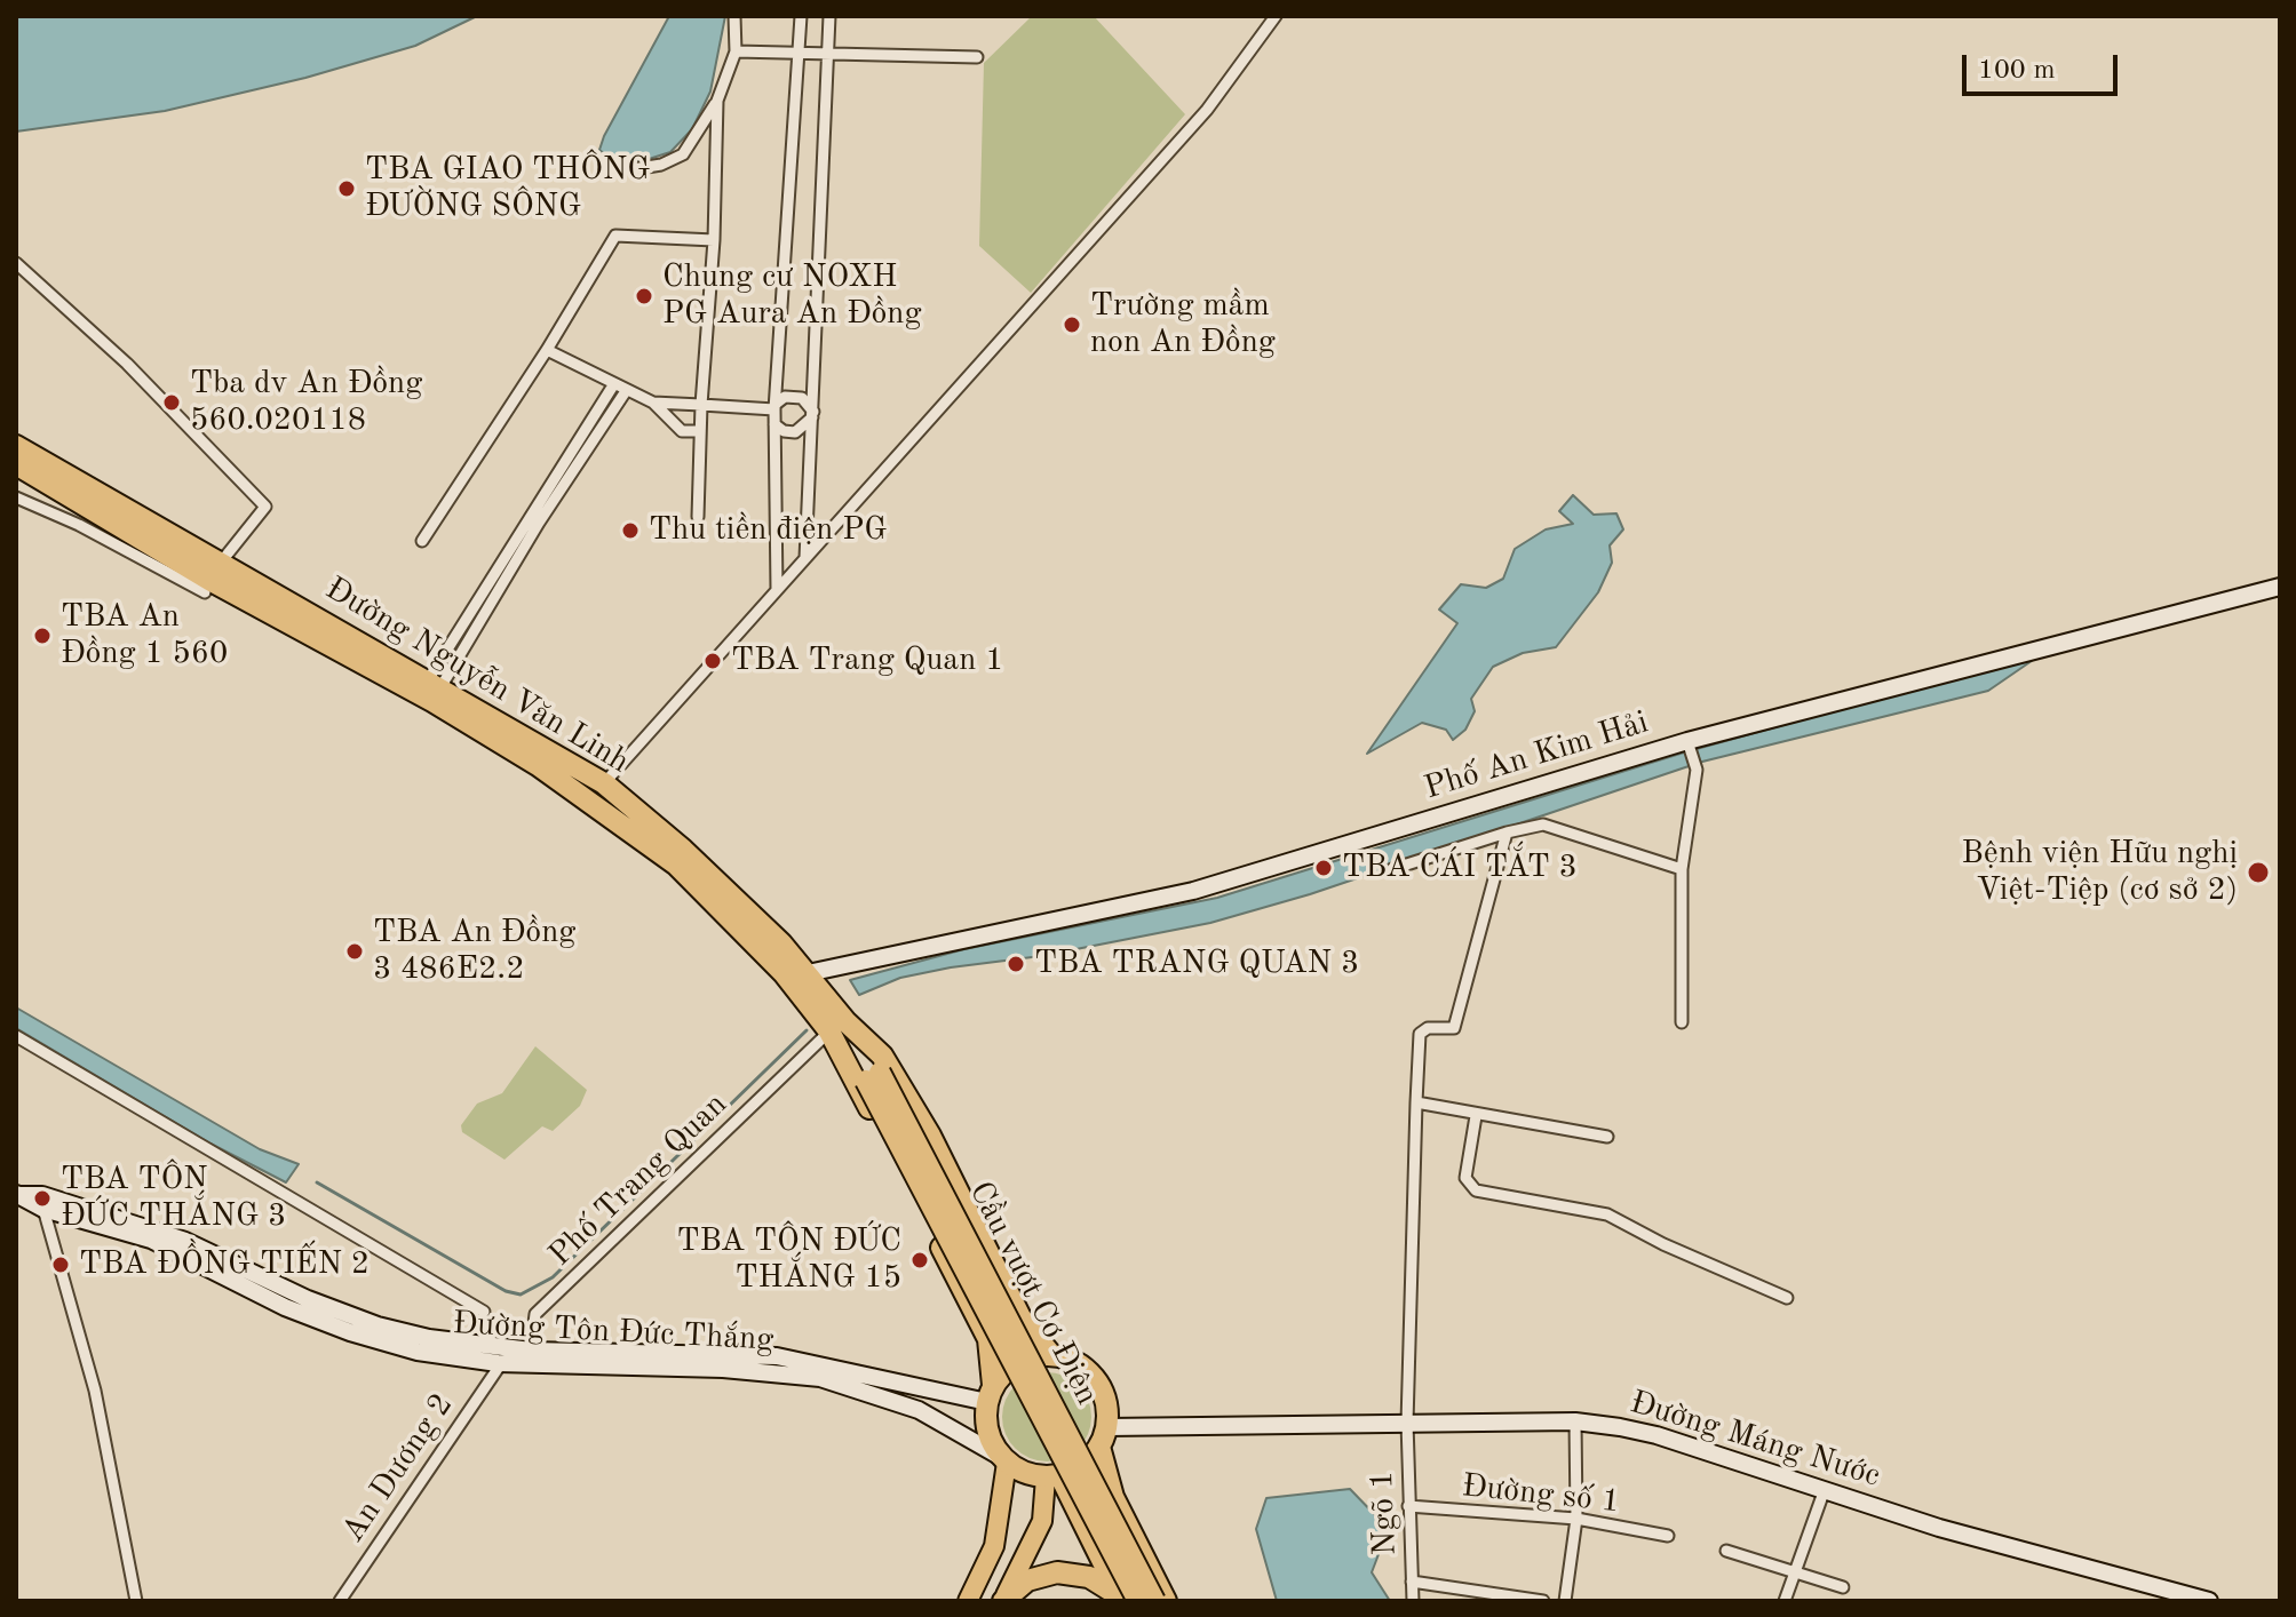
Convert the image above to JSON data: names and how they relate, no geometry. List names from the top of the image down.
{
  "streets": {
    "highway": ["Đường Nguyễn Văn Linh", "Cầu vượt Cơ Điện"],
    "main road": ["Phố An Kim Hải", "Đường Tôn Đức Thắng", "Đường Máng Nước"],
    "street": [
      "Phố Trang Quan",
      "An Dương 2",
      "Đường số 1",
      "Ngõ 1"
    ]
  },
  "crossings": [
    ["Đường Nguyễn Văn Linh", "Phố An Kim Hải"],
    ["Đường Nguyễn Văn Linh", "Phố Trang Quan"],
    ["Đường Nguyễn Văn Linh", "Cầu vượt Cơ Điện"],
    ["Đường Nguyễn Văn Linh", "Đường Tôn Đức Thắng"],
    ["Đường Nguyễn Văn Linh", "Đường Máng Nước"],
    ["Phố Trang Quan", "Cầu vượt Cơ Điện"],
    ["Phố Trang Quan", "Đường Tôn Đức Thắng"],
    ["Đường Tôn Đức Thắng", "Đường Máng Nước"],
    ["Đường Tôn Đức Thắng", "An Dương 2"],
    ["Đường Máng Nước", "Ngõ 1"],
    ["Đường số 1", "Ngõ 1"]
  ],
  "places": [
    "TBA GIAO THÔNG ĐƯỜNG SÔNG",
    "Chung cư NOXH PG Aura An Đồng",
    "Trường mầm non An Đồng",
    "Tba dv An Đồng 560.020118",
    "Thu tiền điện PG",
    "TBA An Đồng 1 560",
    "TBA Trang Quan 1",
    "TBA CÁI TẮT 3",
    "Bệnh viện Hữu nghị Việt-Tiệp (cơ sở 2)",
    "TBA An Đồng 3 486E2.2",
    "TBA TRANG QUAN 3",
    "TBA TÔN ĐỨC THẮNG 3",
    "TBA TÔN ĐỨC THẮNG 15",
    "TBA ĐỒNG TIẾN 2"
  ],
  "scale_bar": "100 m"
}
